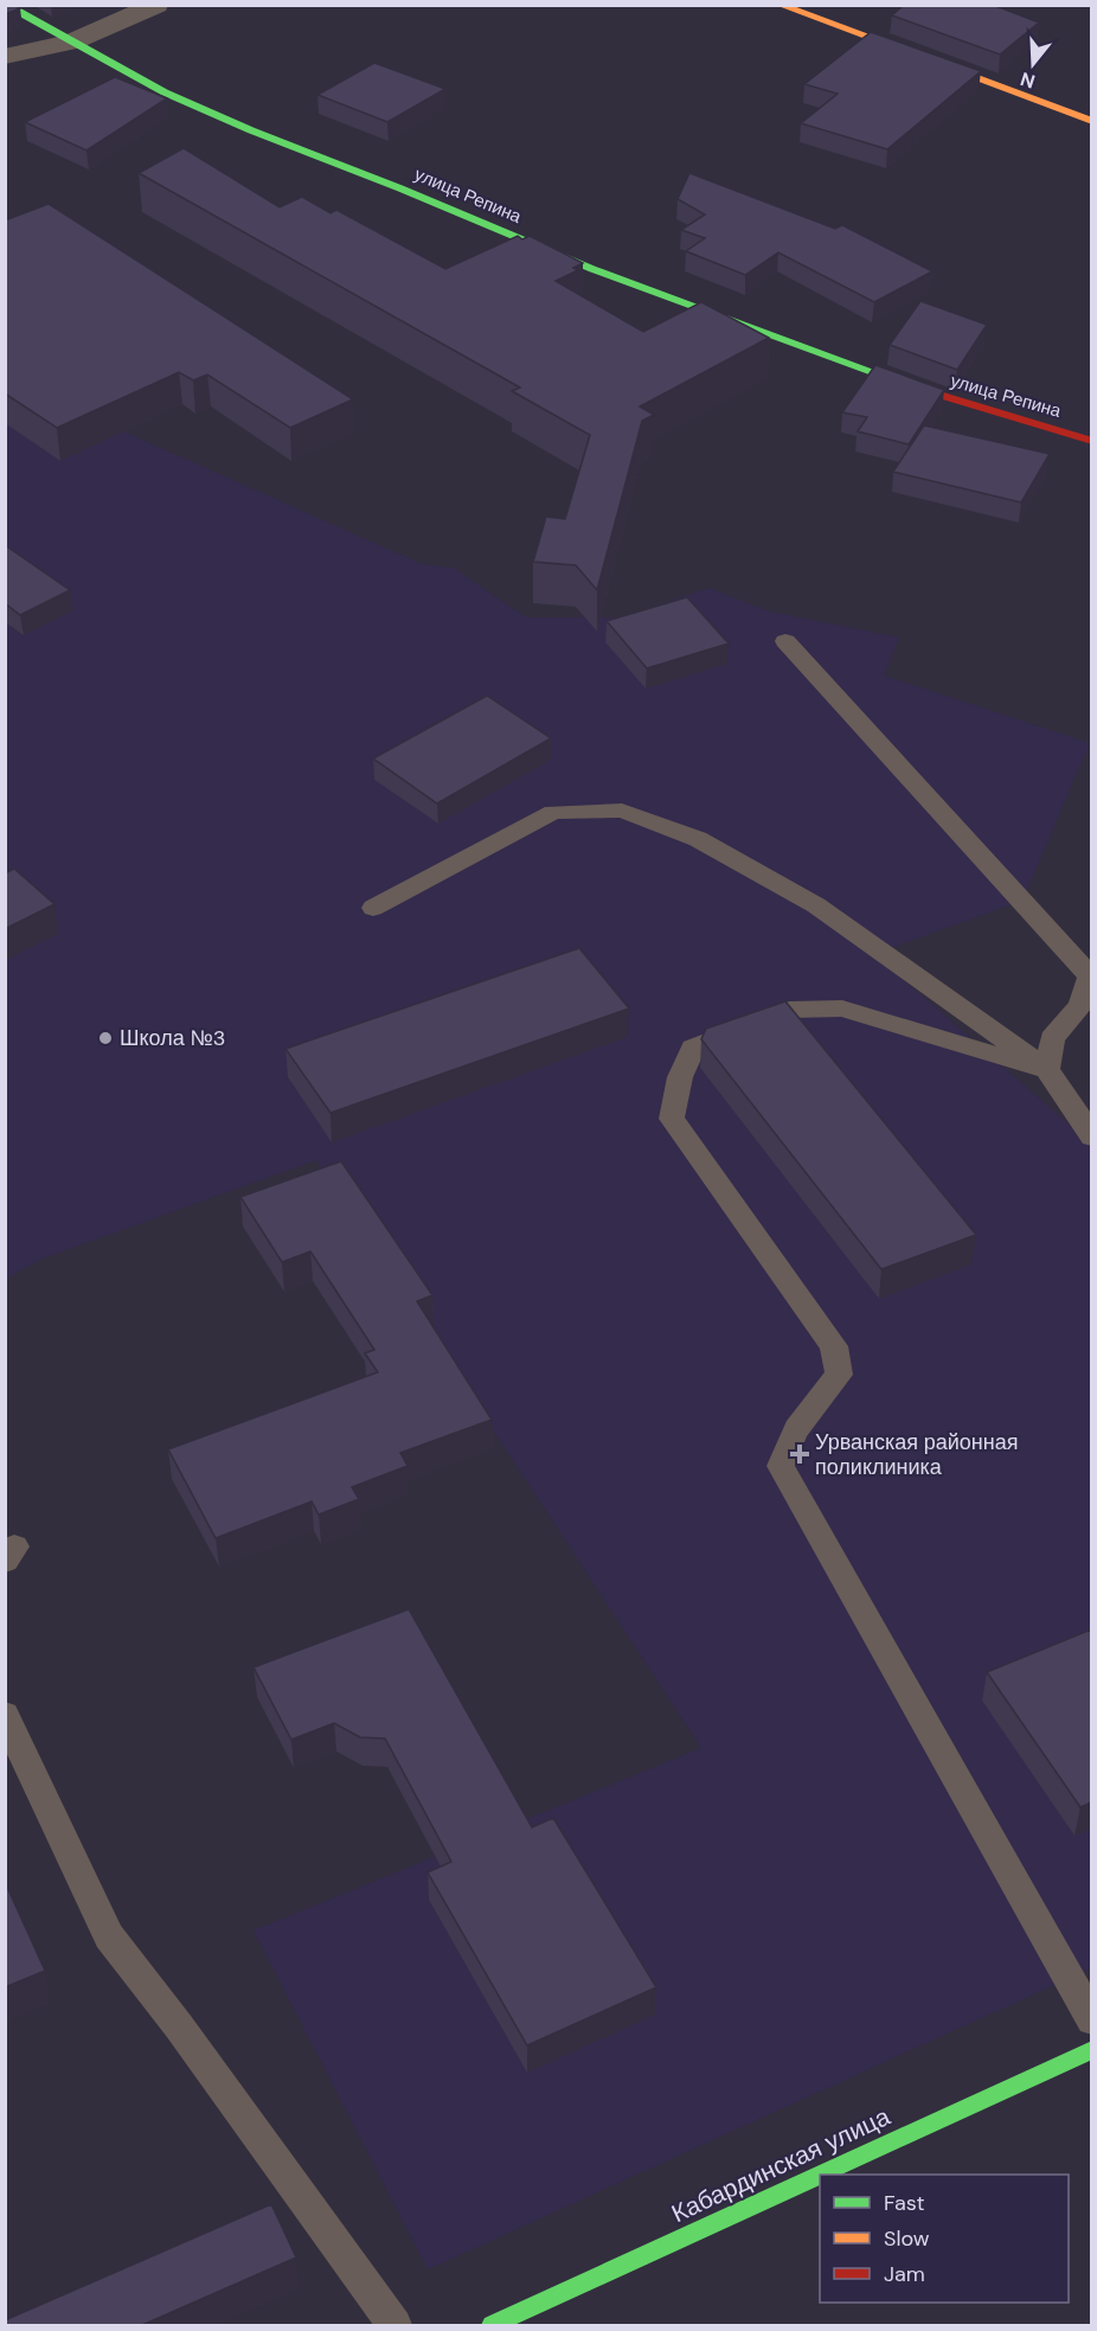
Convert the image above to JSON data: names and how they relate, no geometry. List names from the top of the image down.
{
  "streets": {
    "street": ["улица Репина", "Кабардинская улица"]
  },
  "places": {
    "other": ["Школа №3"],
    "health": ["Урванская районная поликлиника"]
  },
  "legend": ["Fast", "Slow", "Jam"],
  "north": "bottom"
}
